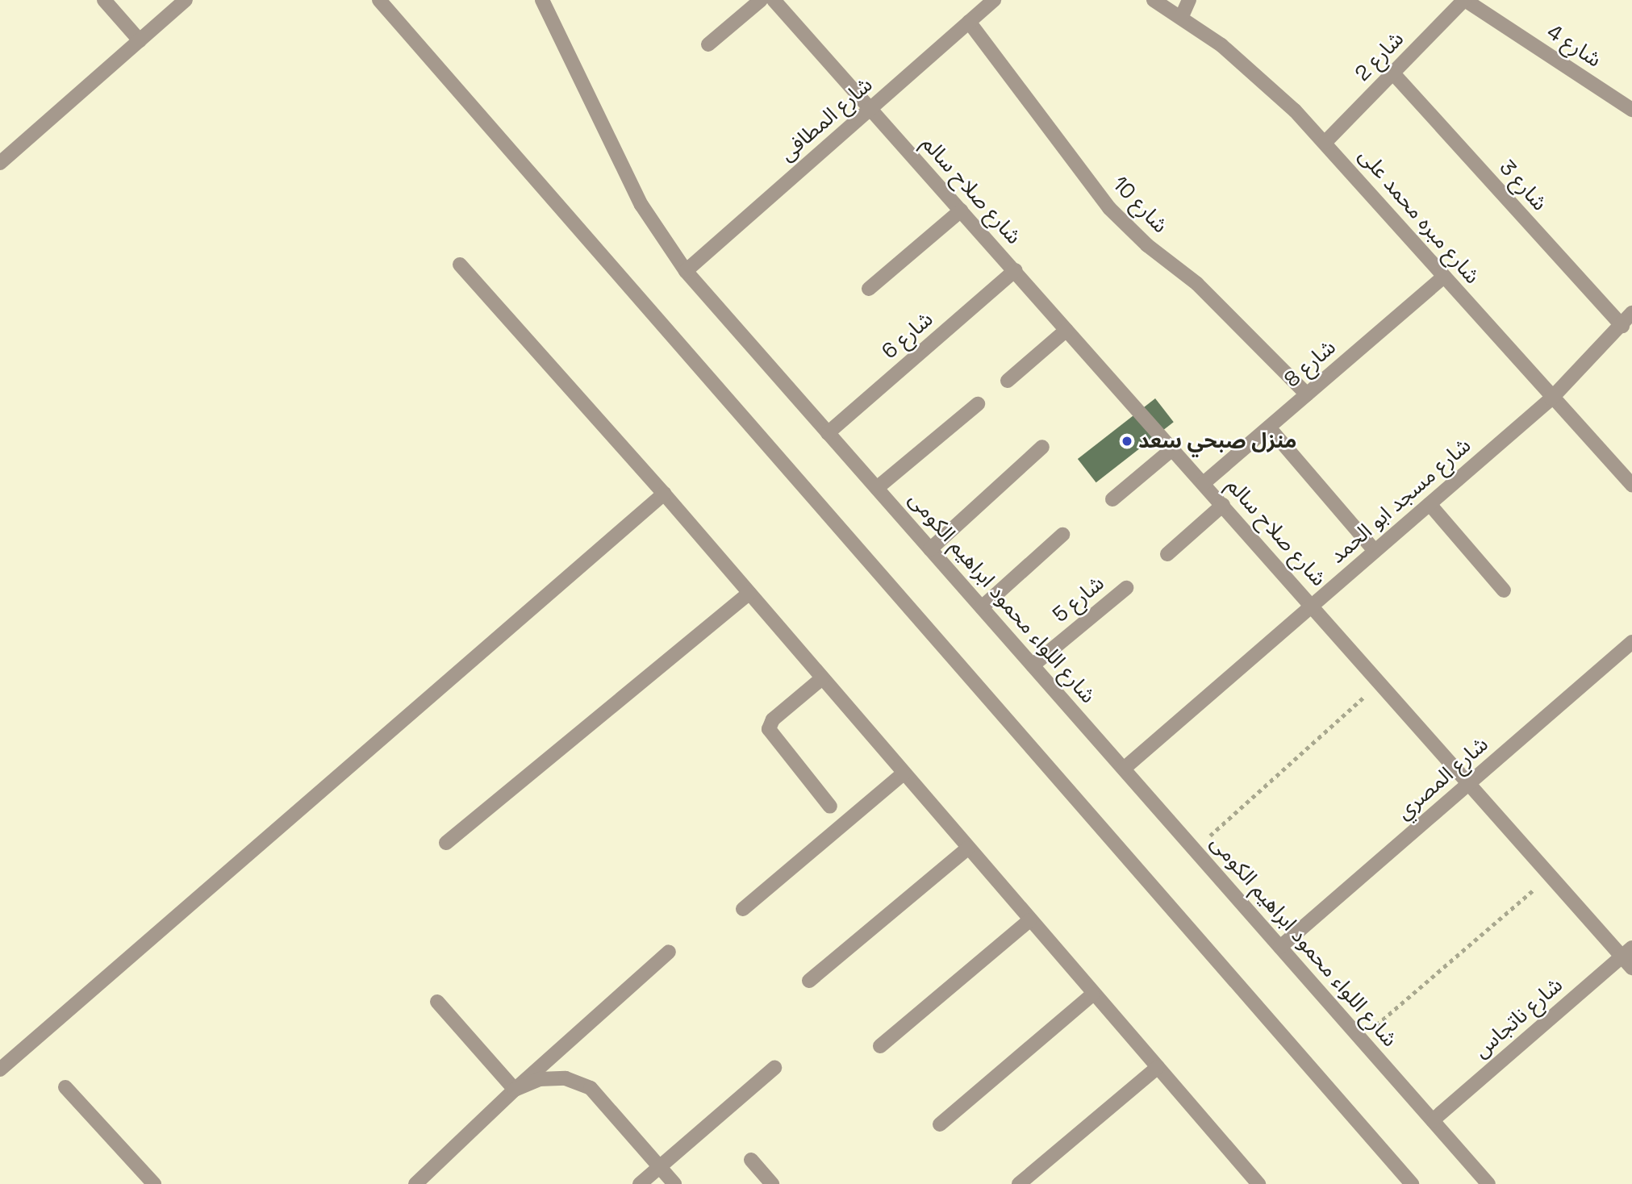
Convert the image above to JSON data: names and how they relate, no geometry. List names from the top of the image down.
{
  "streets": {
    "street": [
      "شارع 4",
      "شارع 2",
      "شارع المطافى",
      "شارع 3",
      "شارع صلاح سالم",
      "شارع 10",
      "شارع مبره محمد على",
      "شارع 6",
      "شارع 8",
      "شارع مسجد ابو الحمد",
      "شارع اللواء محمود ابراهيم الكومى",
      "شارع 5",
      "شارع المصري",
      "شارع ناتجاس"
    ]
  },
  "crossings": [
    ["شارع 4", "شارع 2"],
    ["شارع 2", "شارع 3"],
    ["شارع 2", "شارع مبره محمد على"],
    ["شارع المطافى", "شارع صلاح سالم"],
    ["شارع المطافى", "شارع 10"],
    ["شارع المطافى", "شارع اللواء محمود ابراهيم الكومى"],
    ["شارع صلاح سالم", "شارع 6"],
    ["شارع صلاح سالم", "شارع 8"],
    ["شارع صلاح سالم", "شارع مسجد ابو الحمد"],
    ["شارع صلاح سالم", "شارع المصري"],
    ["شارع صلاح سالم", "شارع ناتجاس"],
    ["شارع 10", "شارع 8"],
    ["شارع مبره محمد على", "شارع 8"],
    ["شارع مبره محمد على", "شارع مسجد ابو الحمد"],
    ["شارع 6", "شارع اللواء محمود ابراهيم الكومى"],
    ["شارع مسجد ابو الحمد", "شارع اللواء محمود ابراهيم الكومى"],
    ["شارع اللواء محمود ابراهيم الكومى", "شارع 5"],
    ["شارع اللواء محمود ابراهيم الكومى", "شارع المصري"],
    ["شارع اللواء محمود ابراهيم الكومى", "شارع ناتجاس"]
  ],
  "places": ["منزل صبحي سعد"]
}
